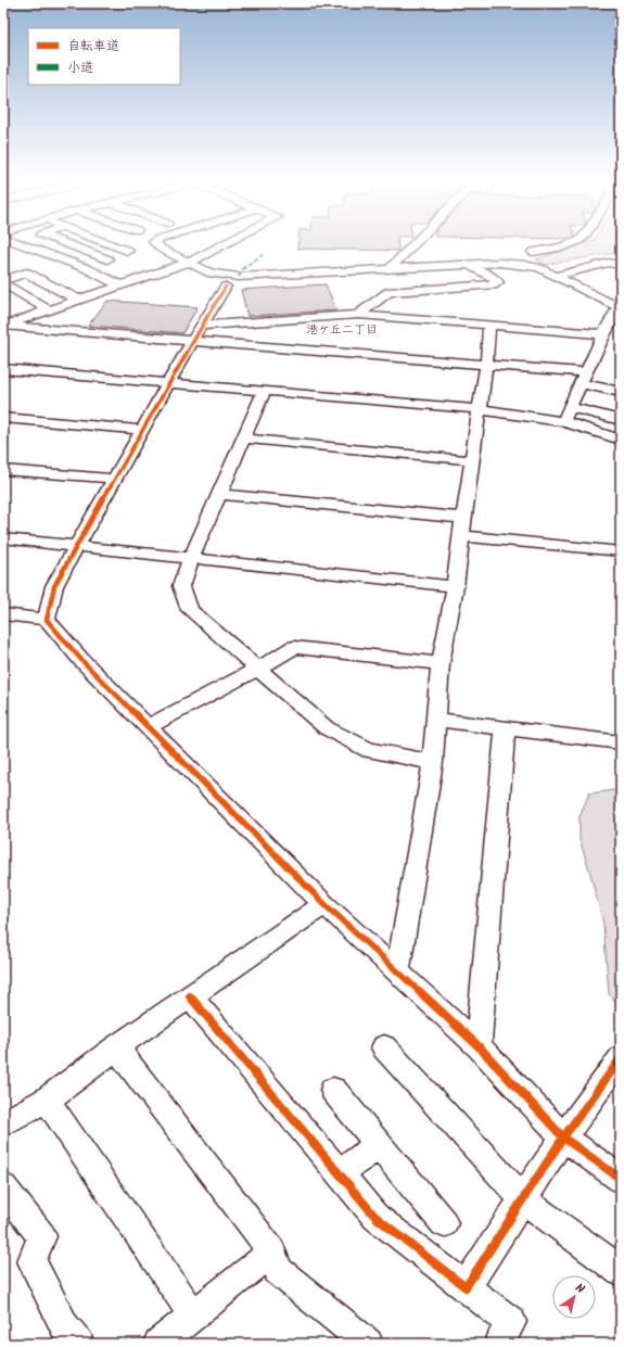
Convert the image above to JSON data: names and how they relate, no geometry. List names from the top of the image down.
{
  "districts": ["港ケ丘二丁目"],
  "legend": ["自転車道", "小道"],
  "north": "top right"
}
